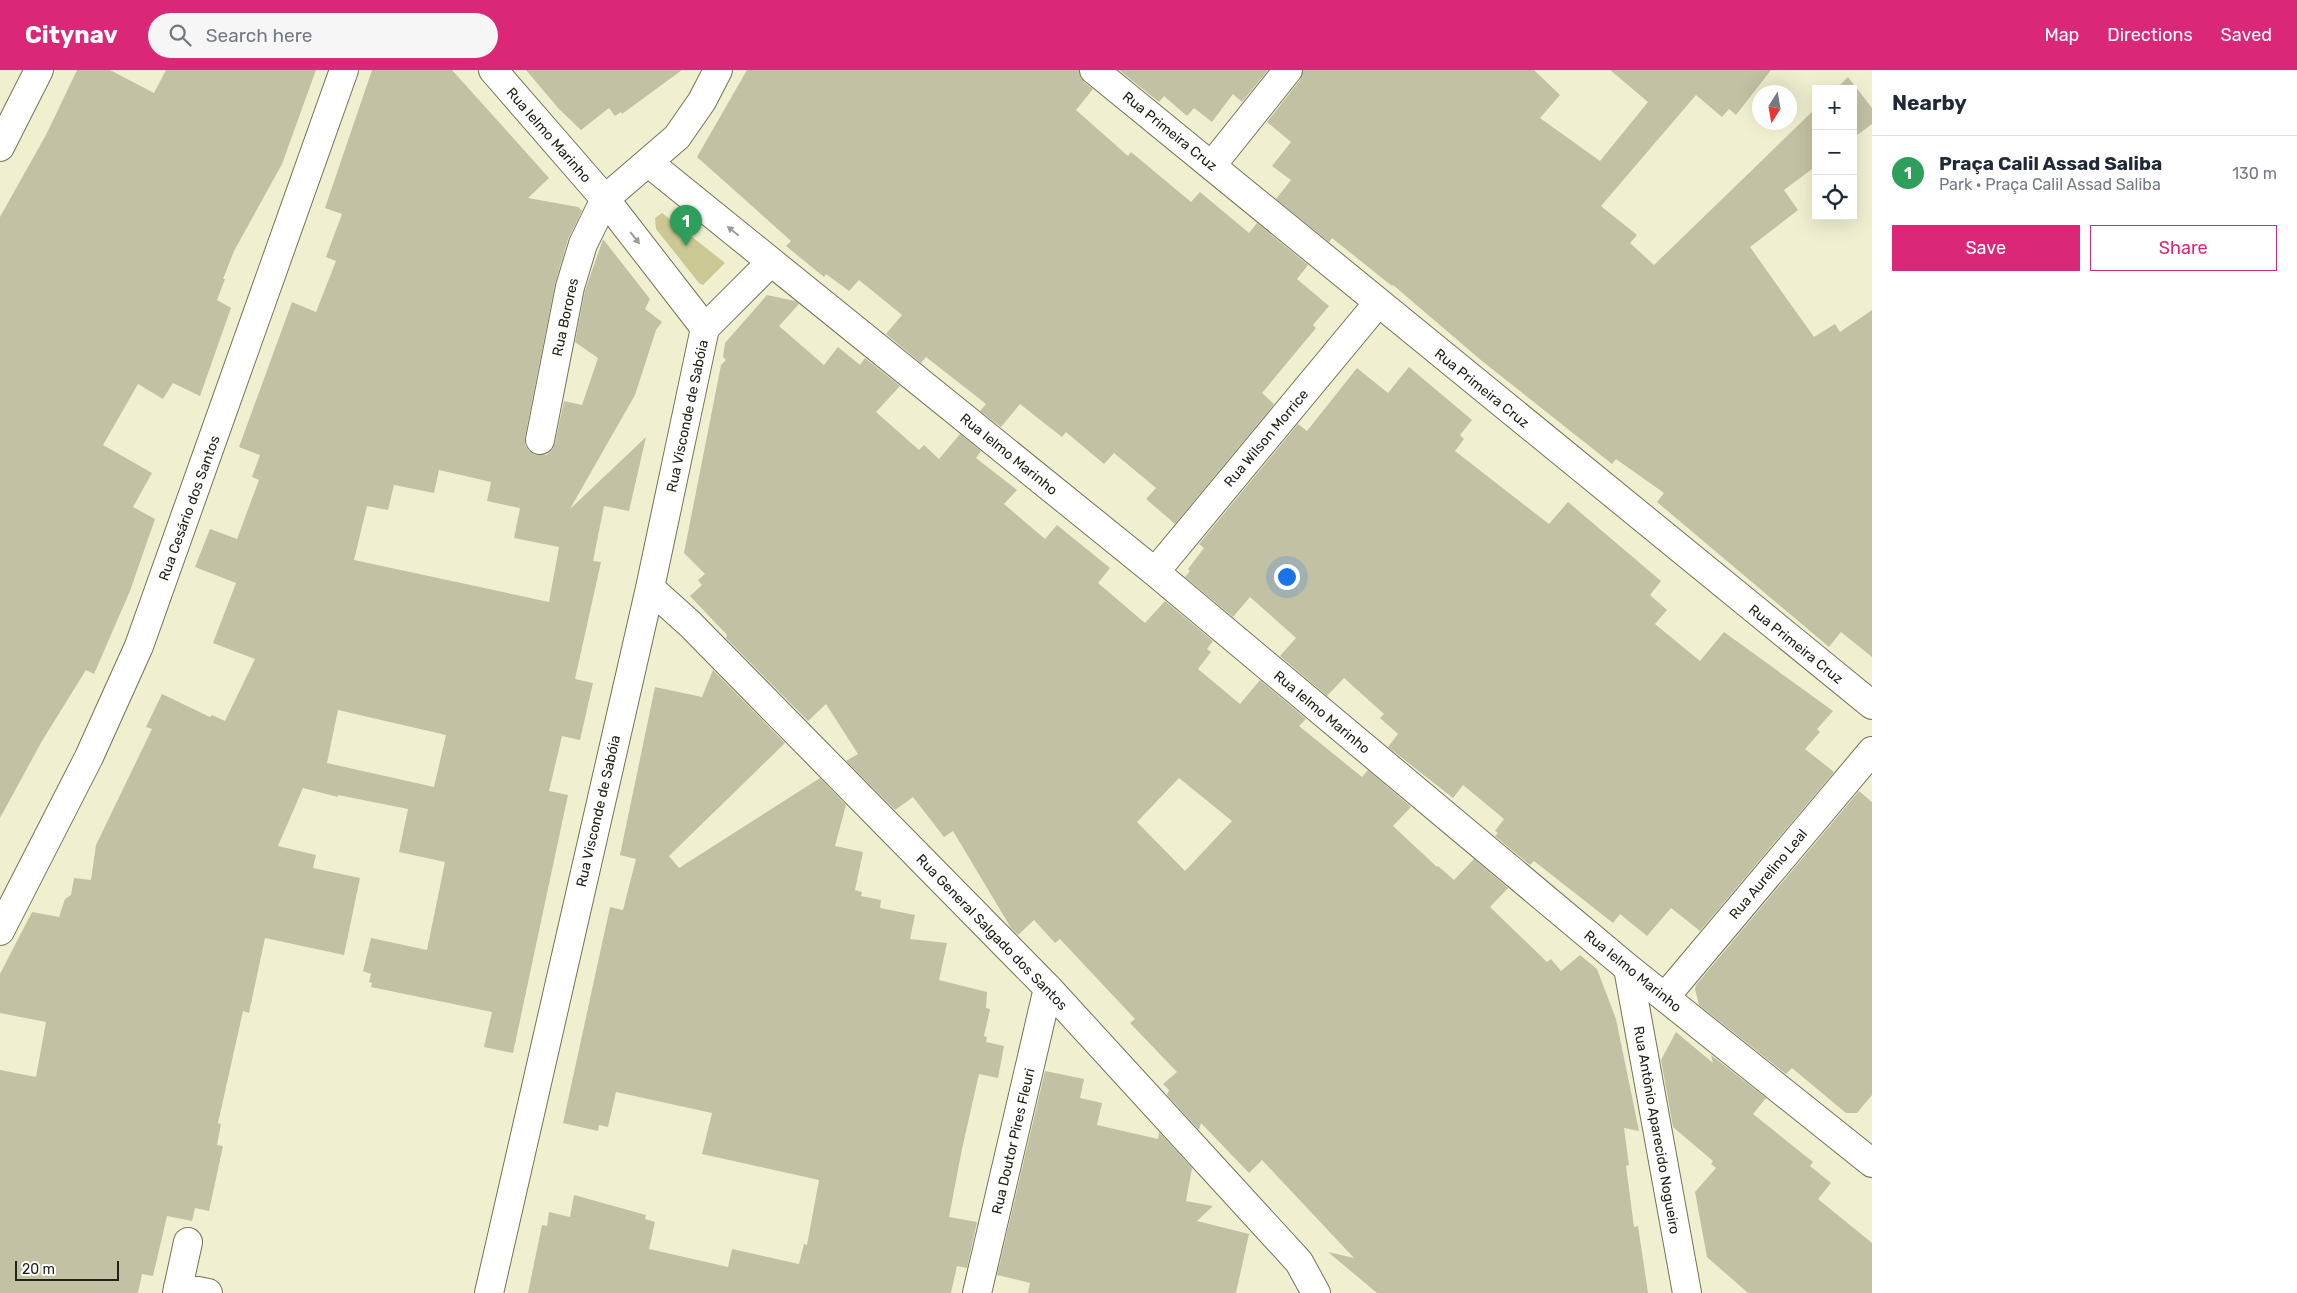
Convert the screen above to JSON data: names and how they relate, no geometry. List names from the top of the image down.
{
  "streets": {
    "street": [
      "Rua Primeira Cruz",
      "Rua Ielmo Marinho",
      "Rua Borores",
      "Rua Visconde de Sabóia",
      "Rua Wilson Morrice",
      "Rua Cesário dos Santos",
      "Rua Aurelino Leal",
      "Rua General Salgado dos Santos",
      "Rua Antônio Aparecido Nogueiro",
      "Rua Doutor Pires Fleuri"
    ]
  },
  "crossings": [
    ["Rua Primeira Cruz", "Rua Wilson Morrice"],
    ["Rua Ielmo Marinho", "Rua Borores"],
    ["Rua Ielmo Marinho", "Rua Visconde de Sabóia"],
    ["Rua Ielmo Marinho", "Rua Wilson Morrice"],
    ["Rua Ielmo Marinho", "Rua Aurelino Leal"],
    ["Rua Ielmo Marinho", "Rua Antônio Aparecido Nogueiro"],
    ["Rua Visconde de Sabóia", "Rua General Salgado dos Santos"],
    ["Rua General Salgado dos Santos", "Rua Doutor Pires Fleuri"]
  ],
  "scale_bar": "20 m",
  "north": "bottom",
  "page": {
    "header": "Citynav",
    "search": "Search here",
    "nav": ["Map", "Directions", "Saved"],
    "heading": "Nearby",
    "map_buttons": ["+", "−"],
    "list": [
      {
        "mark": "1",
        "name": "Praça Calil Assad Saliba",
        "note": "Park · Praça Calil Assad Saliba",
        "value": "130 m"
      }
    ],
    "pins": "1",
    "buttons": ["Save", "Share"],
    "scale": "20 m"
  }
}
